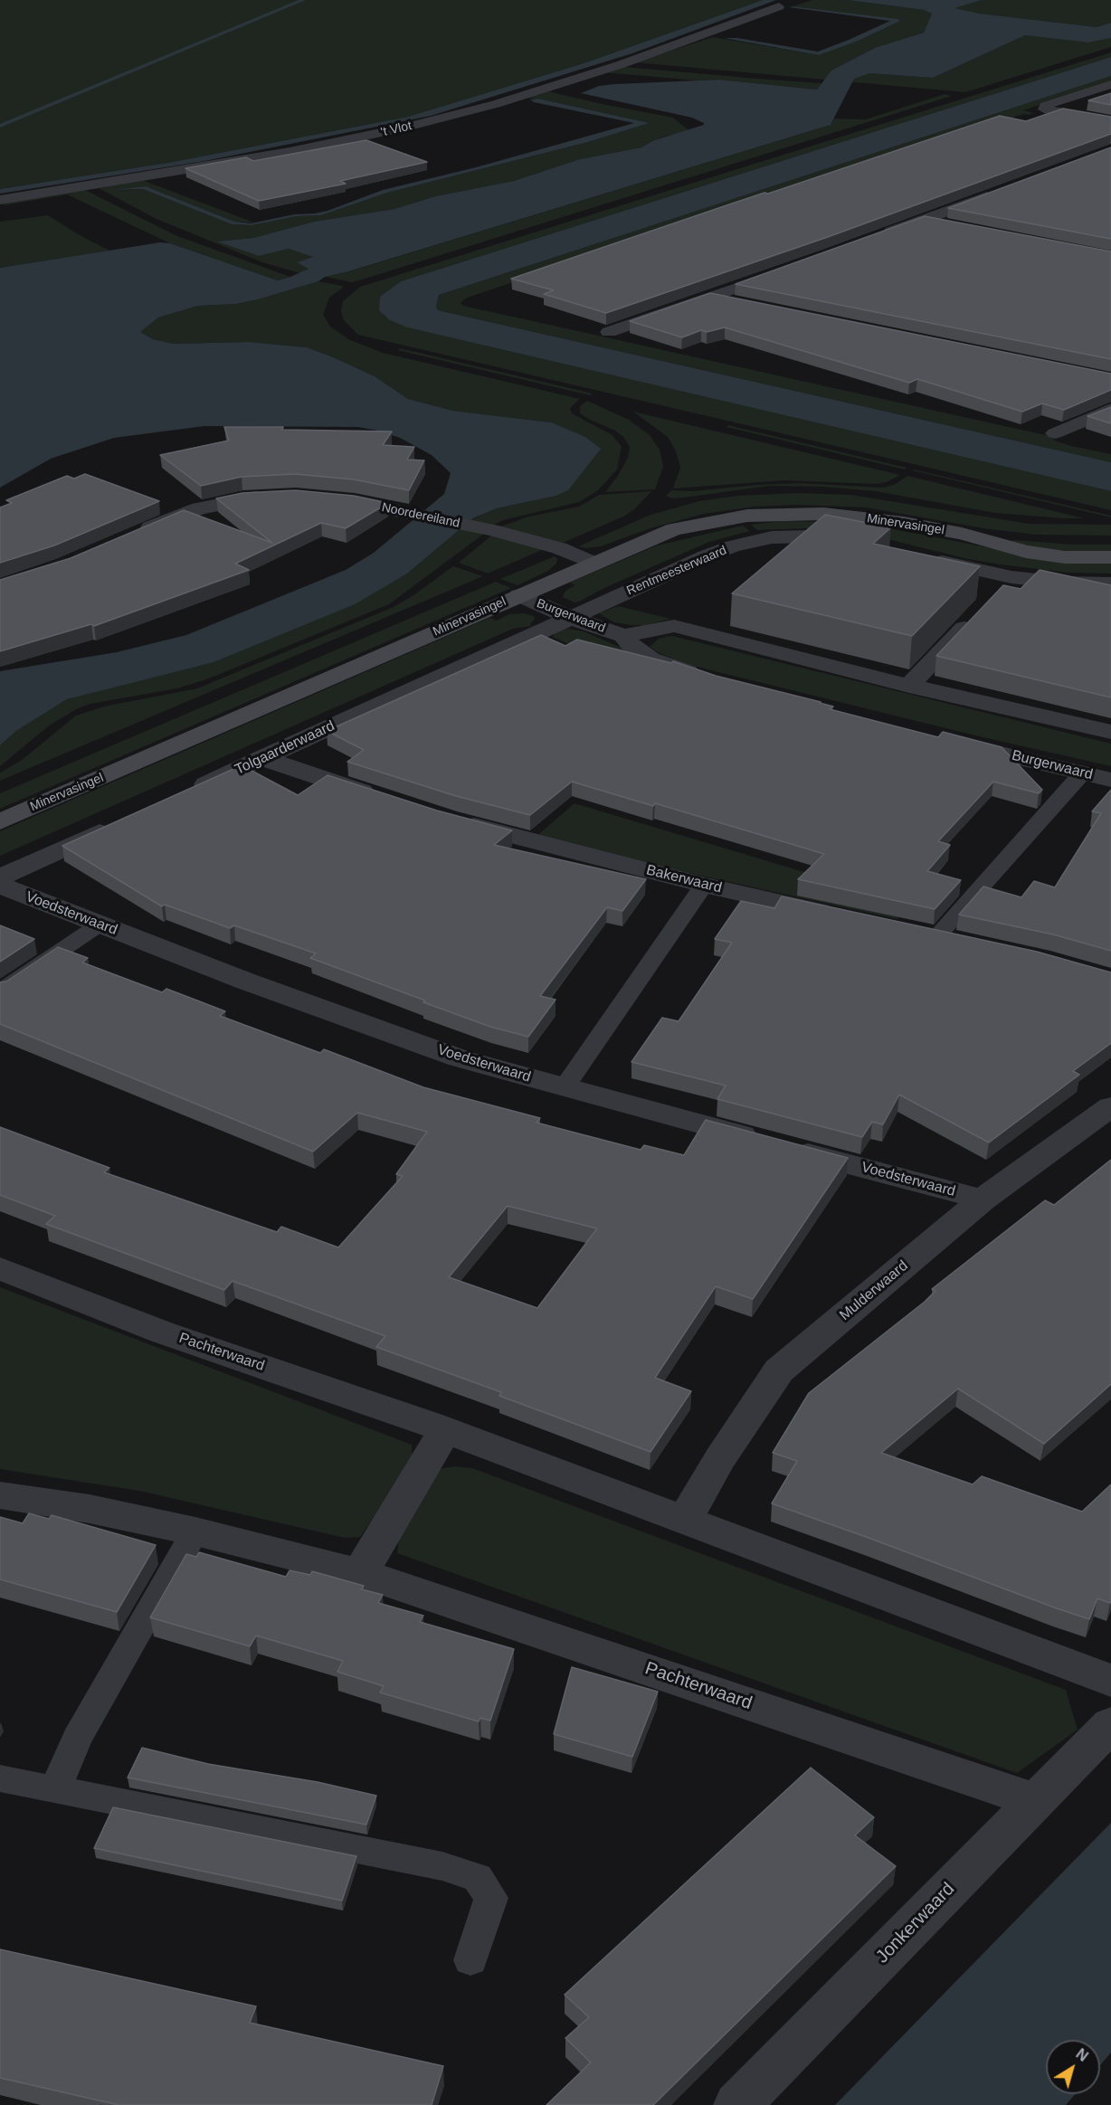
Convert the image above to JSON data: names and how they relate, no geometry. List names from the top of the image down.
{
  "streets": {
    "street": [
      "'t Vlot",
      "Noordereiland",
      "Minervasingel",
      "Rentmeesterwaard",
      "Burgerwaard",
      "Tolgaarderwaard",
      "Bakerwaard",
      "Voedsterwaard",
      "Mulderwaard",
      "Pachterwaard",
      "Jonkerwaard"
    ]
  },
  "crossings": [
    ["Noordereiland", "Minervasingel"],
    ["Minervasingel", "Burgerwaard"],
    ["Rentmeesterwaard", "Burgerwaard"],
    ["Rentmeesterwaard", "Tolgaarderwaard"],
    ["Burgerwaard", "Tolgaarderwaard"],
    ["Voedsterwaard", "Mulderwaard"],
    ["Mulderwaard", "Pachterwaard"],
    ["Pachterwaard", "Jonkerwaard"]
  ],
  "north": "top right"
}
